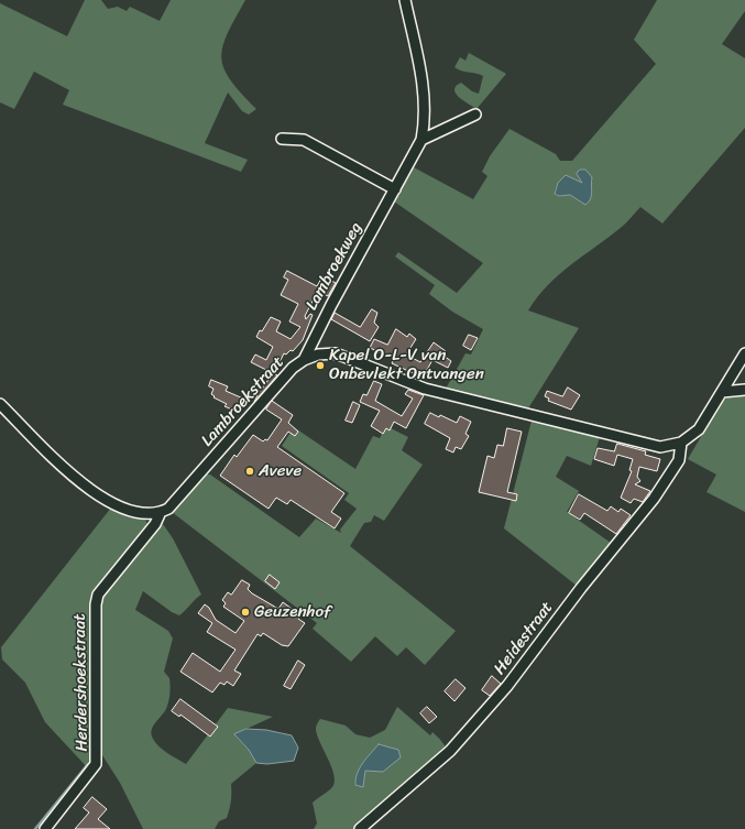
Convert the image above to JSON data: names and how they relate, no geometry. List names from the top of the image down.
{
  "streets": {
    "street": [
      "Lambroekweg",
      "Lambroekstraat",
      "Heidestraat",
      "Herdershoekstraat"
    ]
  },
  "crossings": [
    ["Lambroekweg", "Lambroekstraat"],
    ["Lambroekstraat", "Heidestraat"],
    ["Lambroekstraat", "Herdershoekstraat"]
  ],
  "places": ["Kapel O-L-V van Onbevlekt Ontvangen", "Aveve", "Geuzenhof"]
}
